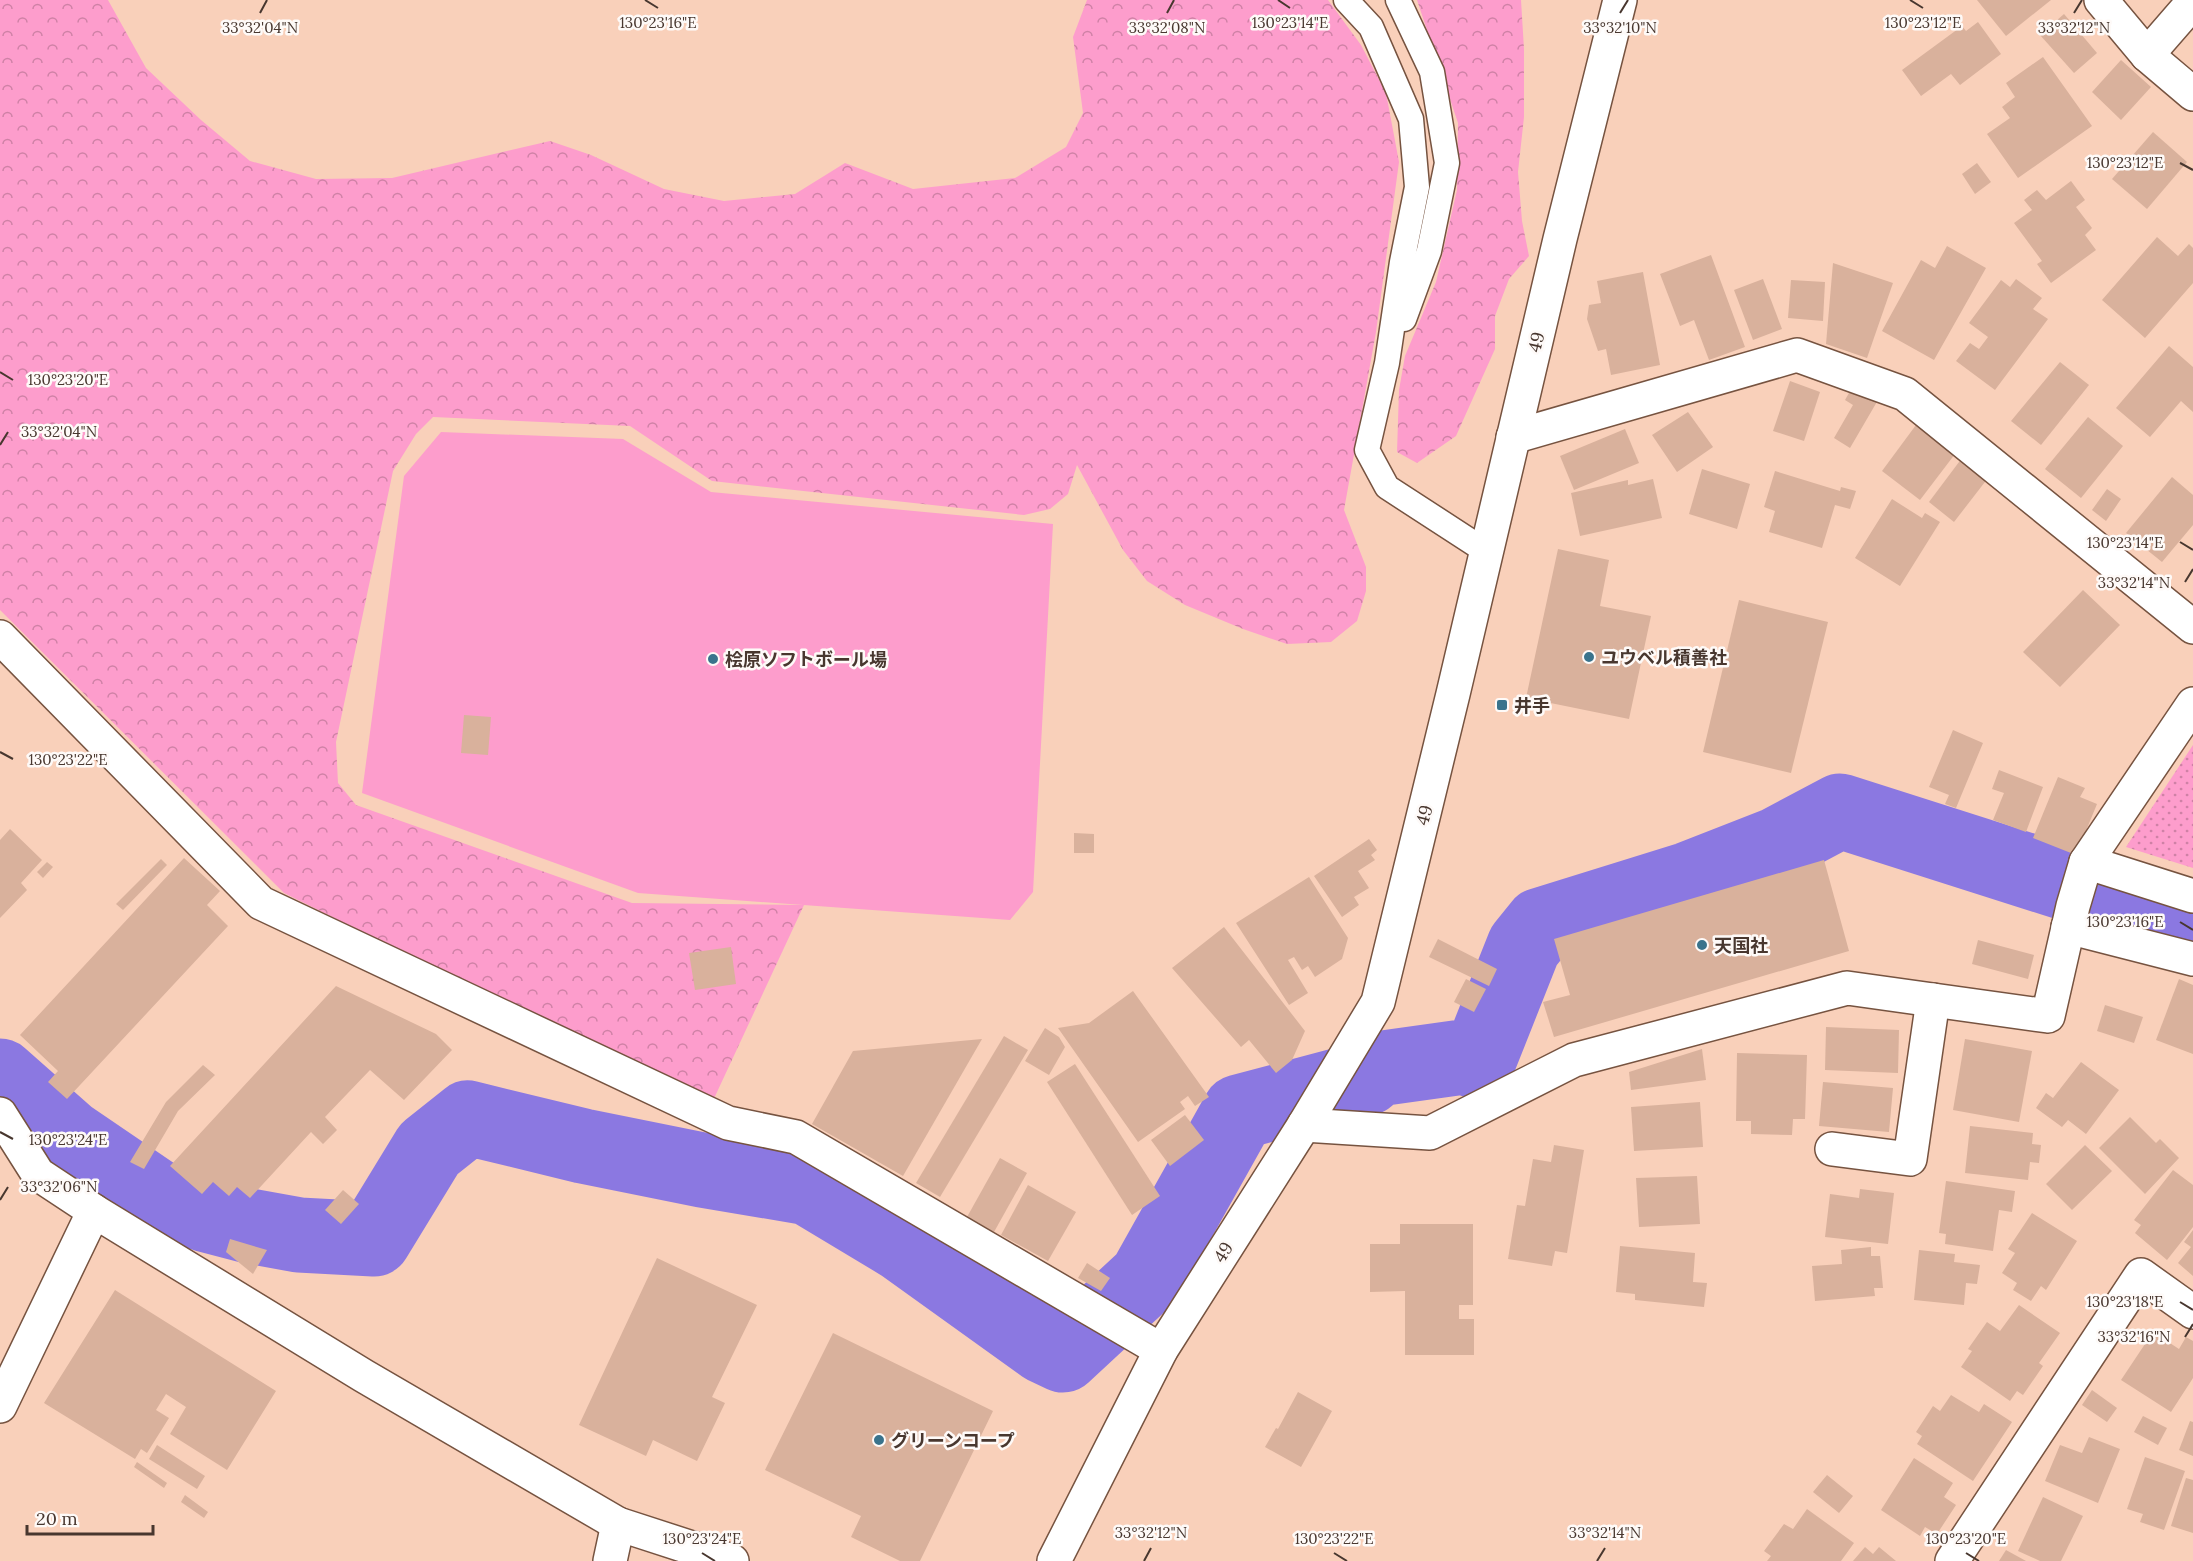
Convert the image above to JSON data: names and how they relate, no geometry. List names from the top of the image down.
{
  "streets": {
    "street": ["49"]
  },
  "places": {
    "other": [
      "ユウベル積善社",
      "桧原ソフトボール場",
      "天国社",
      "グリーンコープ"
    ],
    "transit": ["井手"]
  },
  "scale_bar": "20 m",
  "coordinates": [
    "130°23'16\"E",
    "130°23'14\"E",
    "130°23'12\"E",
    "33°32'04\"N",
    "33°32'08\"N",
    "33°32'10\"N",
    "33°32'12\"N",
    "130°23'20\"E",
    "33°32'14\"N",
    "130°23'22\"E",
    "130°23'24\"E",
    "33°32'06\"N",
    "130°23'18\"E",
    "33°32'16\"N"
  ]
}
